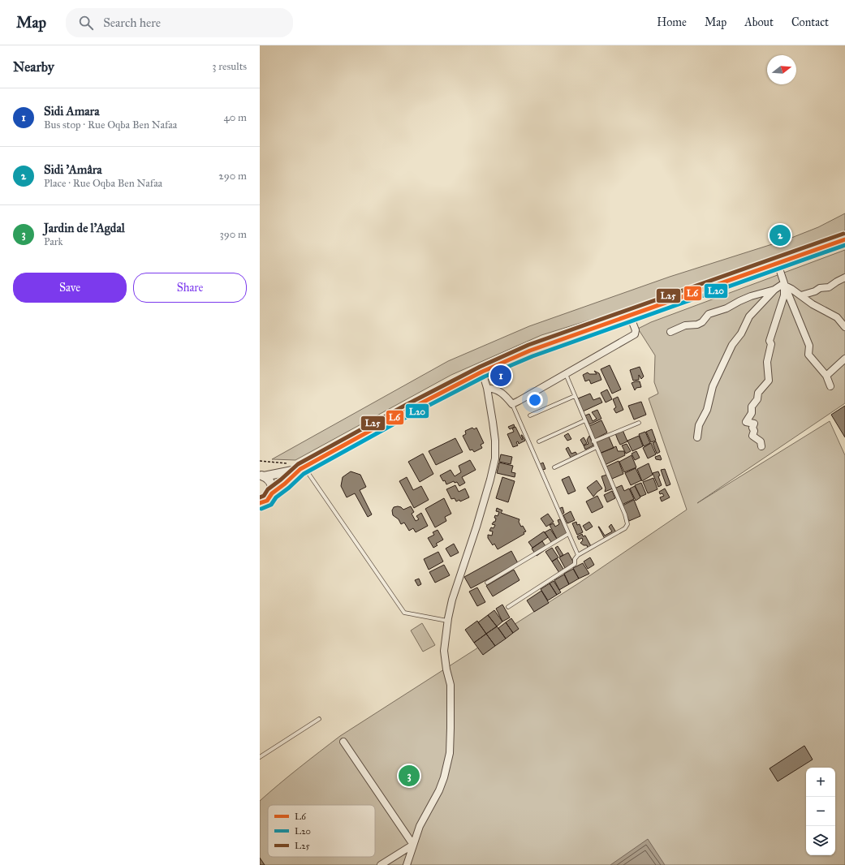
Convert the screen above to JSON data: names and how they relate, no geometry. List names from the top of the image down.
{
  "lines": ["transit line L25", "transit line L6", "transit line L20"],
  "legend": ["L6", "L20", "L25"],
  "north": "right",
  "page": {
    "header": "Map",
    "search": "Search here",
    "nav": [
      "Home",
      "Map",
      "About",
      "Contact"
    ],
    "heading": ["Nearby", "3 results"],
    "list": [
      {
        "mark": "1",
        "name": "Sidi Amara",
        "note": "Bus stop · Rue Oqba Ben Nafaa",
        "value": "40 m"
      },
      {
        "mark": "2",
        "name": "Sidi 'Amâra",
        "note": "Place · Rue Oqba Ben Nafaa",
        "value": "290 m"
      },
      {
        "mark": "3",
        "name": "Jardin de l'Agdal",
        "note": "Park",
        "value": "390 m"
      }
    ],
    "pins": ["2", "1", "3"],
    "buttons": ["Save", "Share"],
    "map_buttons": ["+", "−"]
  }
}
